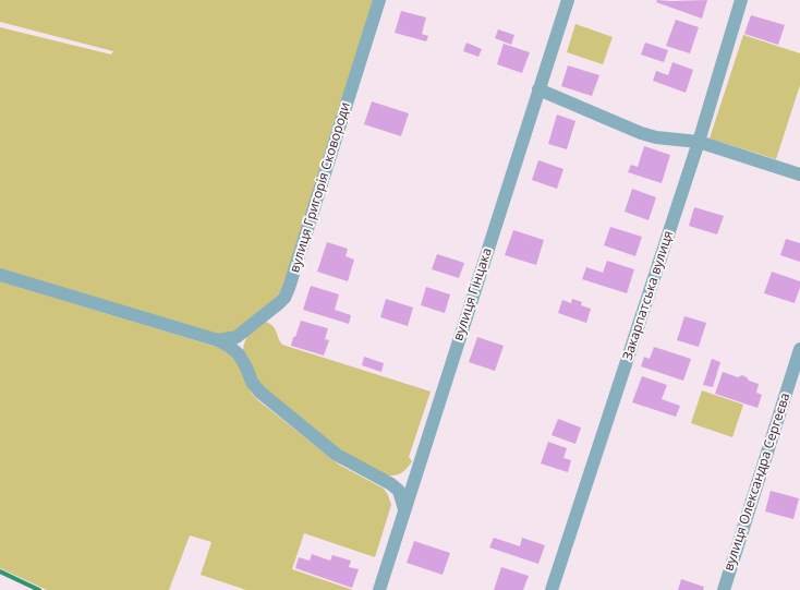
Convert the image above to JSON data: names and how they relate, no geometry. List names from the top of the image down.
{
  "streets": {
    "street": [
      "вулиця Григорія Сковороди",
      "вулиця Гінцака",
      "Закарпатська вулиця",
      "вулиця Олександра Сергеєва"
    ]
  }
}
